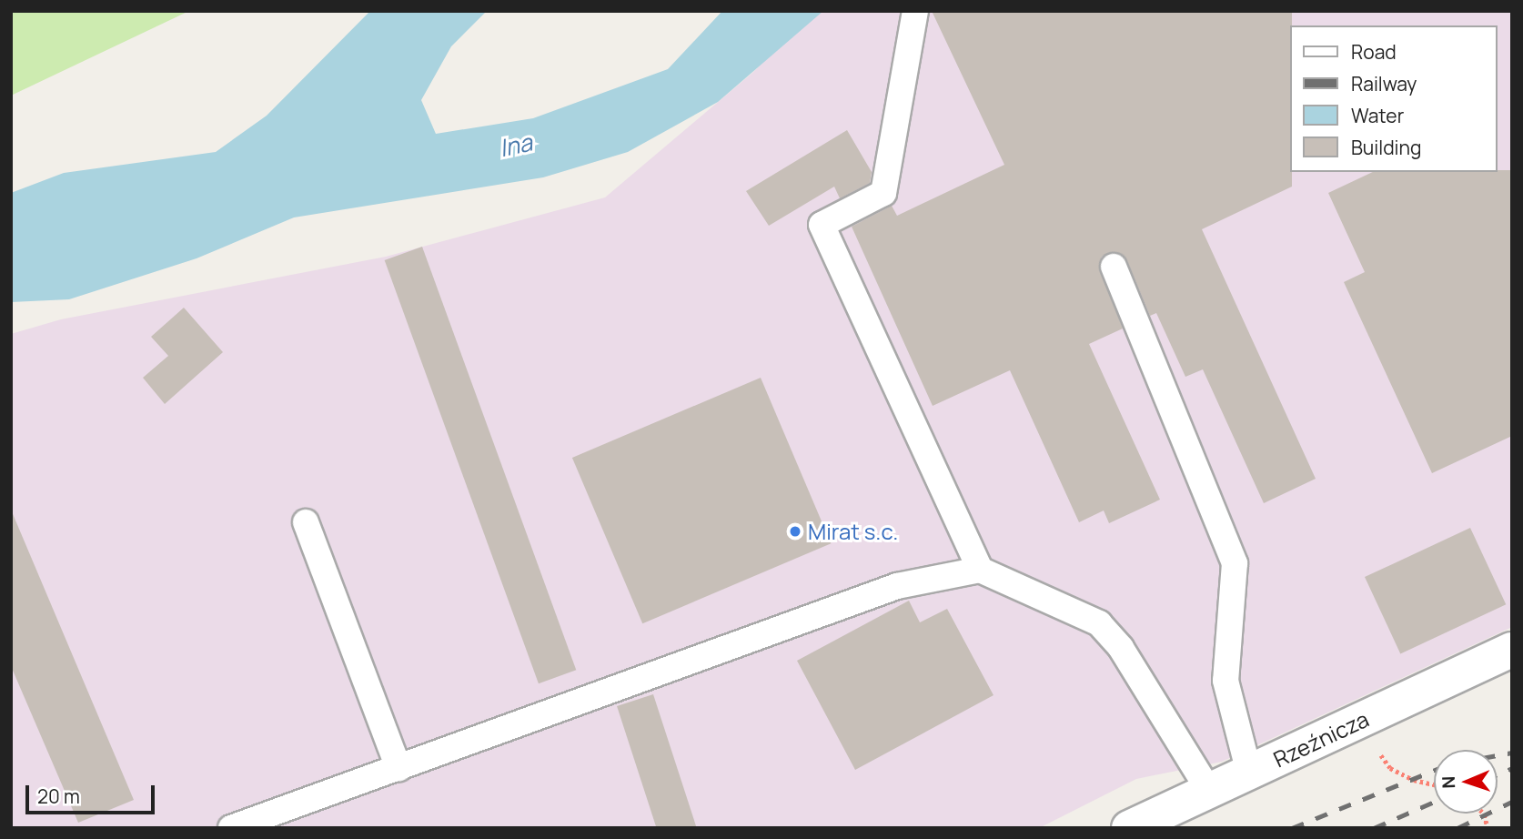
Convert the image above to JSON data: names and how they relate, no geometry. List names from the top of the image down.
{
  "streets": {
    "street": ["Rzeźnicza"]
  },
  "water": ["Ina"],
  "places": ["Mirat s.c."],
  "legend": [
    "Road",
    "Railway",
    "Water",
    "Building"
  ],
  "scale_bar": "20 m",
  "north": "left"
}
